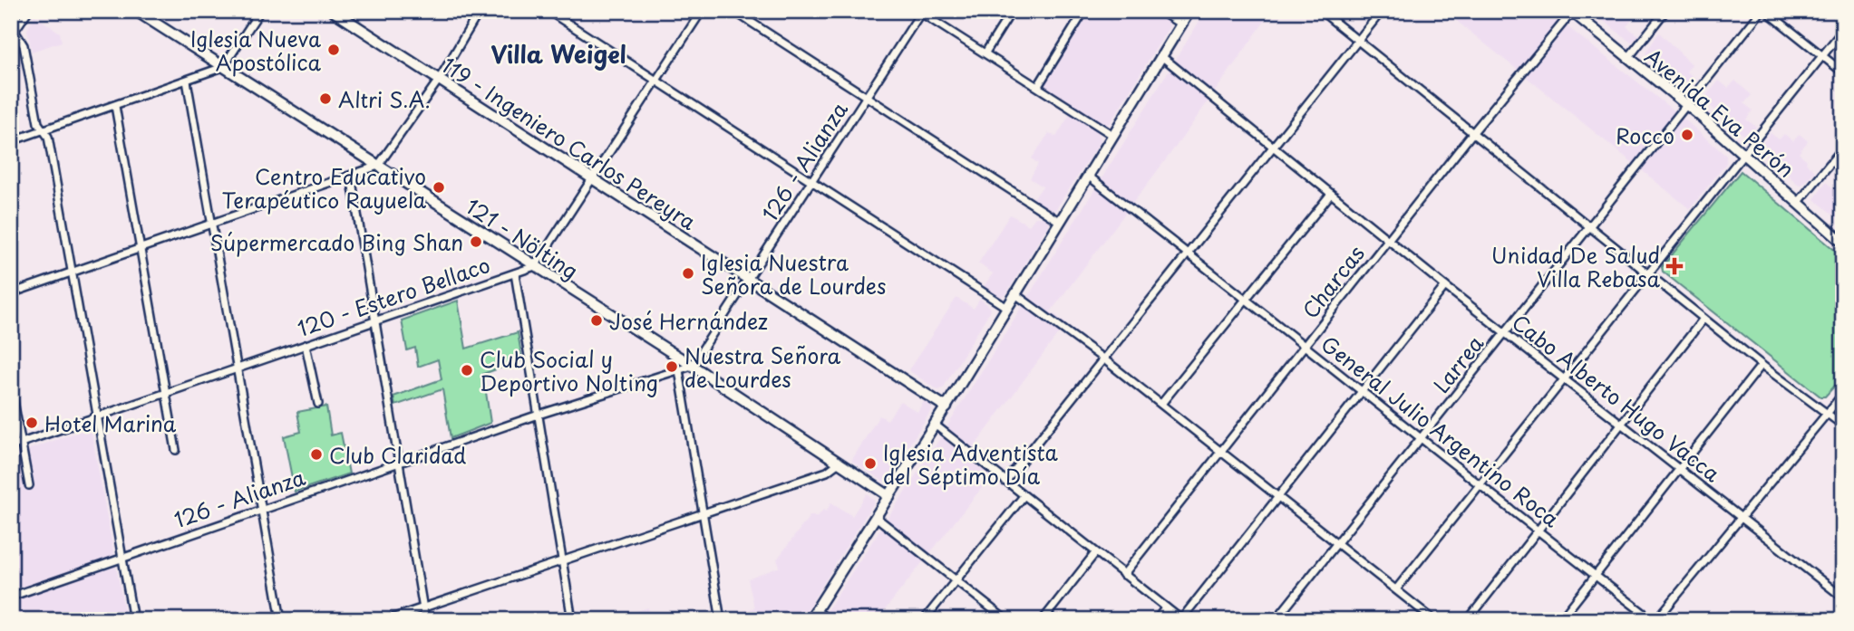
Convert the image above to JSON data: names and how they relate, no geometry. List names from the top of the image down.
{
  "streets": {
    "street": [
      "Avenida Eva Perón",
      "119 - Ingeniero Carlos Pereyra",
      "126 - Alianza",
      "121 - Nölting",
      "Charcas",
      "120 - Estero Bellaco",
      "Larrea",
      "Cabo Alberto Hugo Vacca",
      "General Julio Argentino Roca"
    ]
  },
  "crossings": [
    ["Avenida Eva Perón", "Charcas"],
    ["Avenida Eva Perón", "Larrea"],
    ["119 - Ingeniero Carlos Pereyra", "126 - Alianza"],
    ["126 - Alianza", "121 - Nölting"],
    ["121 - Nölting", "120 - Estero Bellaco"],
    ["Charcas", "Cabo Alberto Hugo Vacca"],
    ["Charcas", "General Julio Argentino Roca"],
    ["Larrea", "Cabo Alberto Hugo Vacca"],
    ["Larrea", "General Julio Argentino Roca"]
  ],
  "districts": ["Villa Weigel"],
  "places": {
    "other": [
      "Iglesia Nueva Apostólica",
      "Altri S.A.",
      "Rocco",
      "Centro Educativo Terapéutico Rayuela",
      "Súpermercado Bing Shan",
      "Iglesia Nuestra Señora de Lourdes",
      "José Hernández",
      "Nuestra Señora de Lourdes",
      "Club Social y Deportivo Nolting",
      "Hotel Marina",
      "Club Claridad",
      "Iglesia Adventista del Séptimo Día"
    ],
    "health": ["Unidad De Salud Villa Rebasa"]
  }
}
